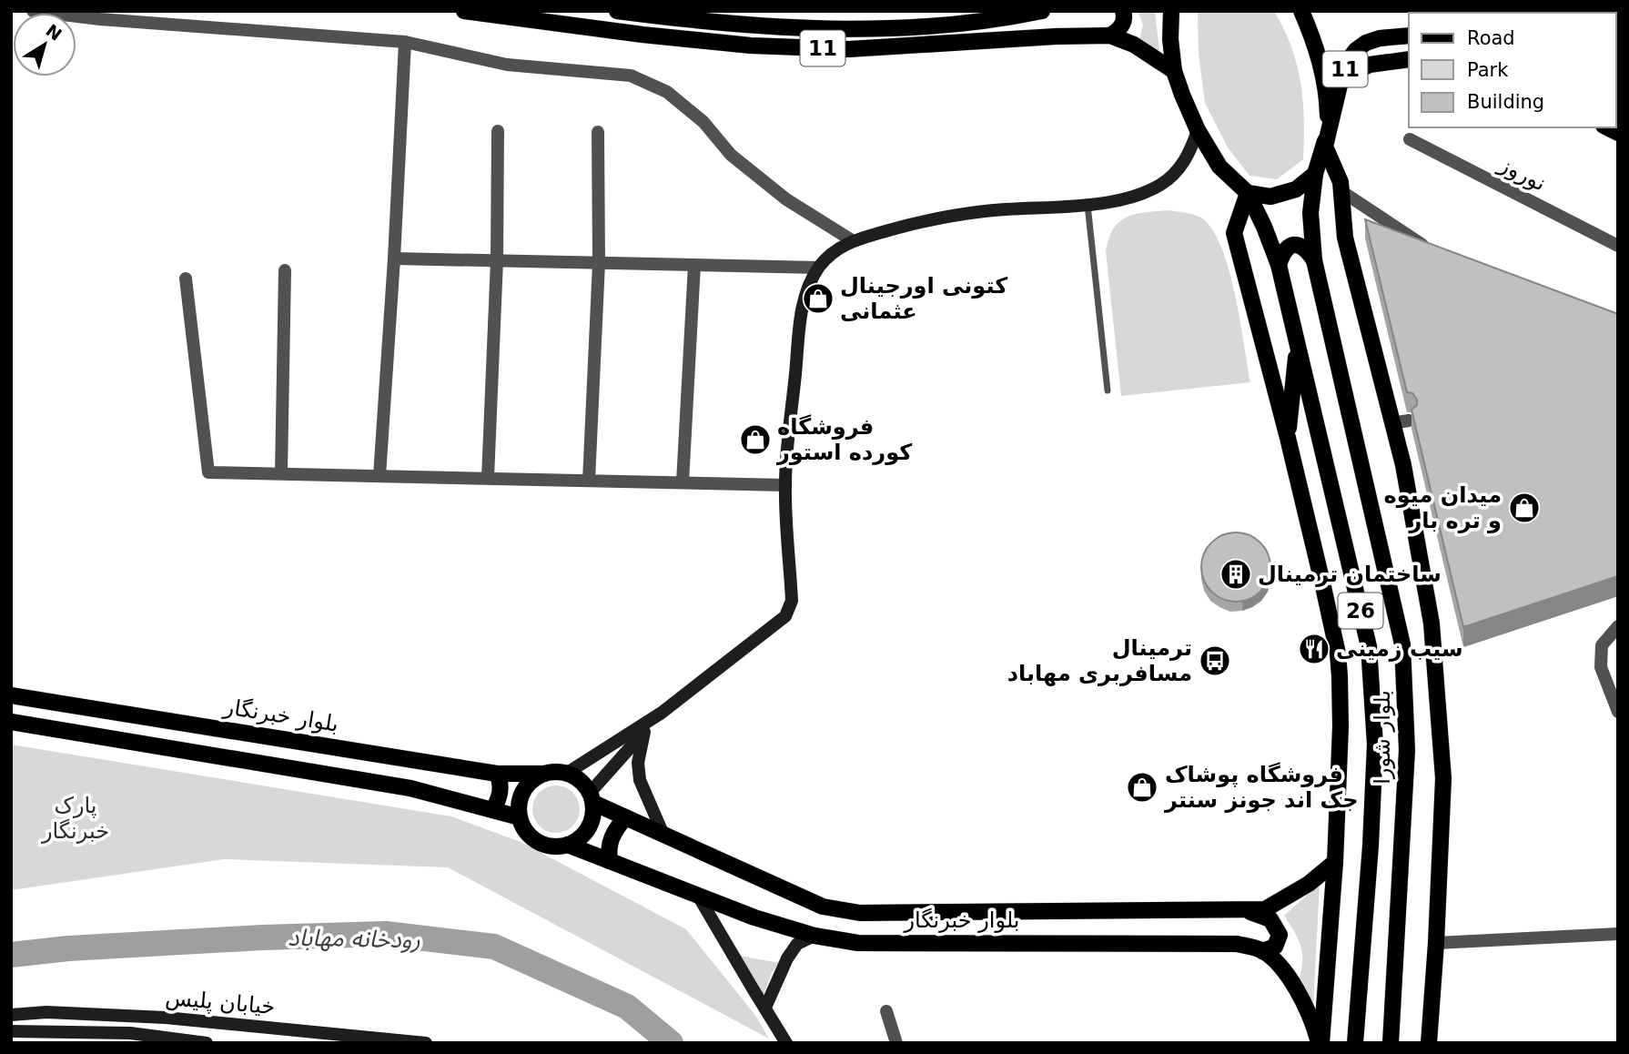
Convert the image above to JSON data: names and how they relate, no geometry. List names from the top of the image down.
{
  "streets": {
    "main road": [
      "11",
      "26",
      "بلوار خبرنگار",
      "بلوار شورا",
      "خیابان پلیس"
    ],
    "street": ["نوروز"]
  },
  "crossings": [
    ["11", "بلوار شورا"]
  ],
  "water": ["رودخانه مهاباد"],
  "parks": ["پارک خبرنگار"],
  "places": {
    "shop": [
      "کتونی اورجینال عثمانی",
      "فروشگاه کورده استور",
      "میدان میوه و تره بار",
      "فروشگاه پوشاک جک اند جونز سنتر"
    ],
    "building": ["ساختمان ترمینال"],
    "restaurant": ["سیب زمینی"],
    "bus stop": ["ترمینال مسافربری مهاباد"]
  },
  "legend": ["Road", "Park", "Building"],
  "north": "top right"
}
